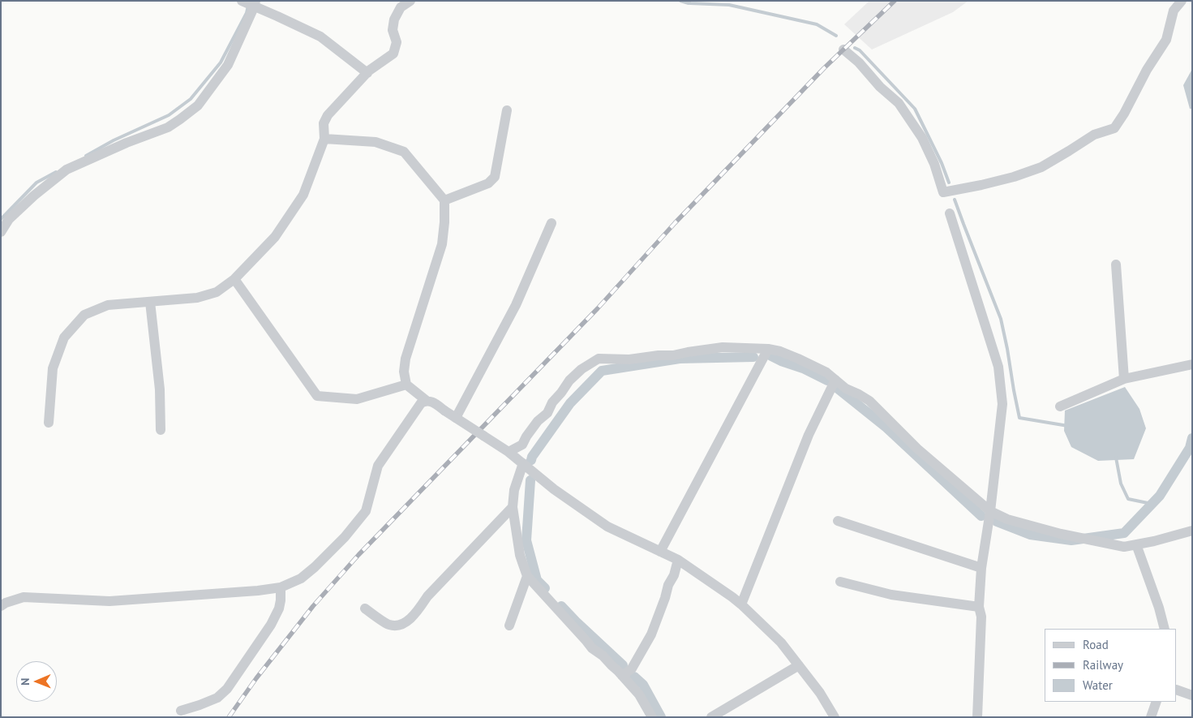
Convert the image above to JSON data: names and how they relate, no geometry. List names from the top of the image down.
{
  "legend": ["Road", "Railway", "Water"],
  "north": "left"
}
